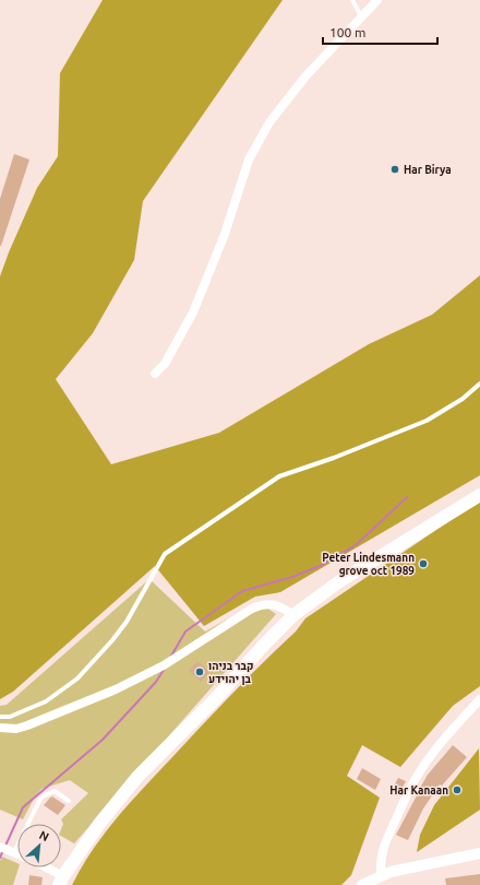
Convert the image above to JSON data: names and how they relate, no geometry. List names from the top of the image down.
{
  "places": [
    "Har Birya",
    "Peter Lindesmann grove oct 1989",
    "קבר בניהו בן יהוידע",
    "Har Kanaan"
  ],
  "scale_bar": "100 m",
  "north": "top right"
}
